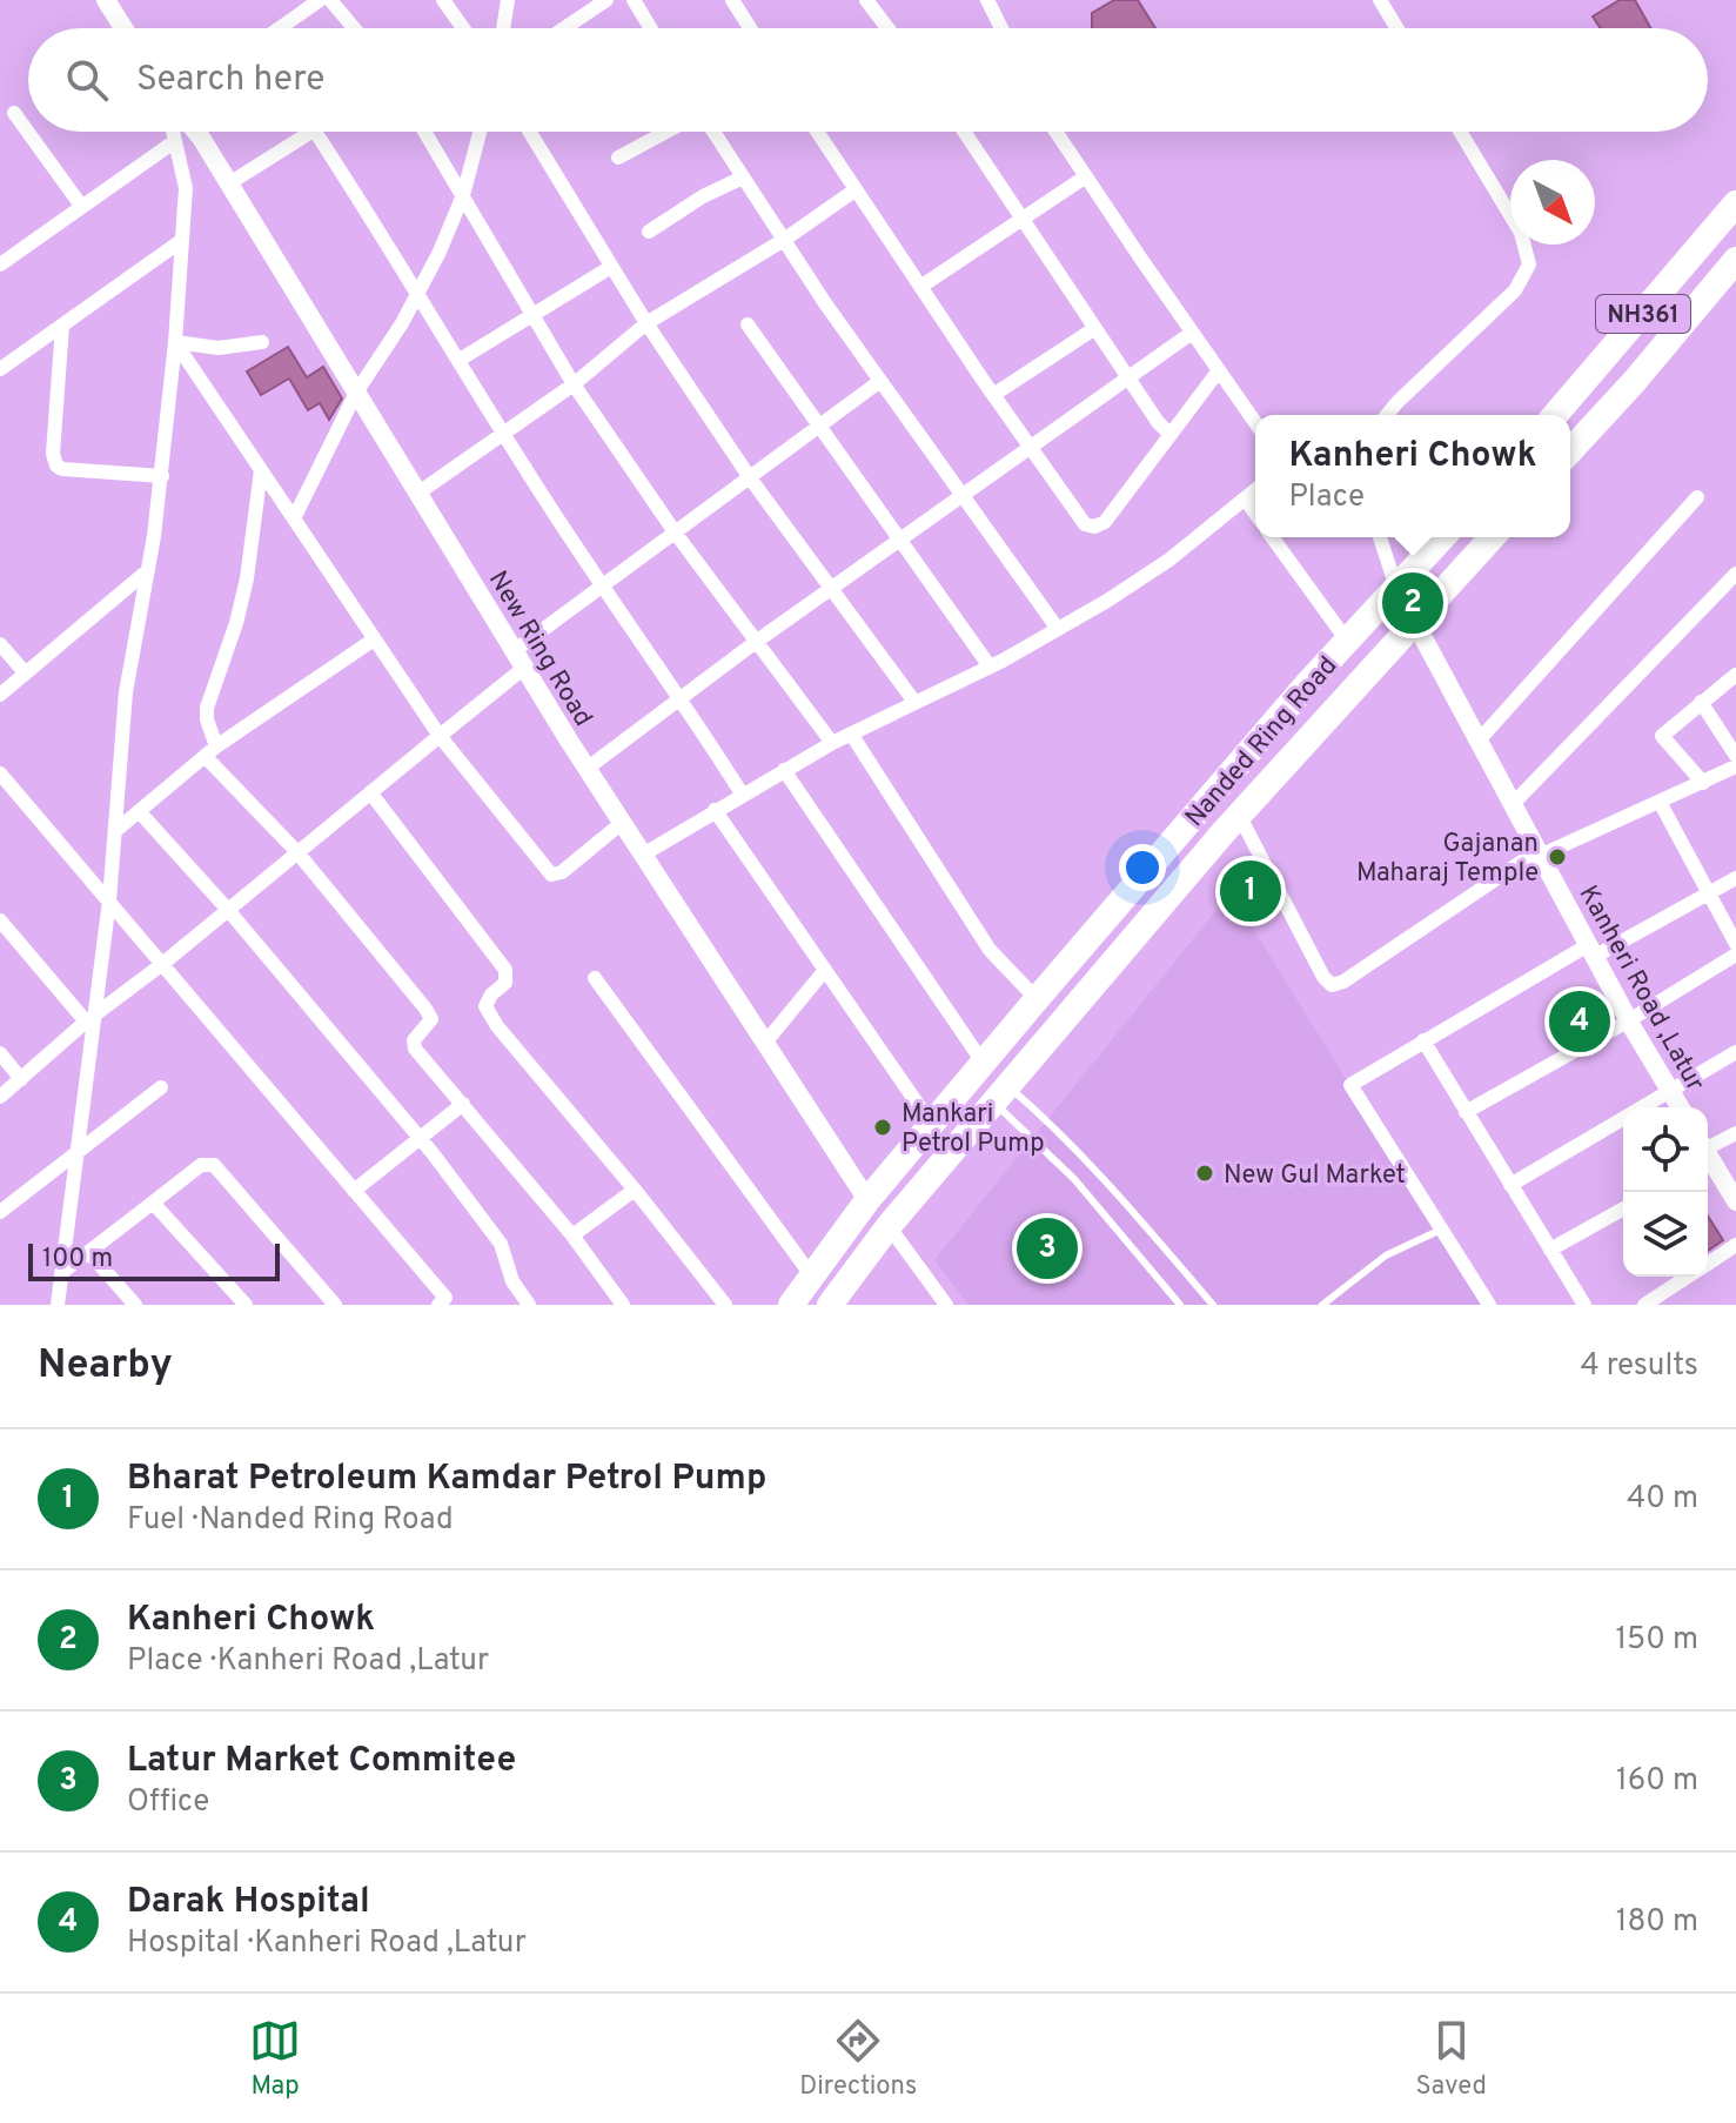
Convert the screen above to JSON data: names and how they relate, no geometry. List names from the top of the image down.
{
  "streets": {
    "highway": ["NH361", "Nanded Ring Road"],
    "street": ["New Ring Road", "Kanheri Road ,Latur"]
  },
  "crossings": [
    ["New Ring Road", "Nanded Ring Road"],
    ["Nanded Ring Road", "Kanheri Road ,Latur"]
  ],
  "places": ["Gajanan Maharaj Temple", "Mankari Petrol Pump", "New Gul Market"],
  "scale_bar": "100 m",
  "north": "bottom right",
  "page": {
    "search": "Search here",
    "popup": ["Kanheri Chowk", "Place"],
    "pins": [
      "2",
      "1",
      "4",
      "3"
    ],
    "scale": "100 m",
    "heading": ["Nearby", "4 results"],
    "list": [
      {
        "mark": "1",
        "name": "Bharat Petroleum Kamdar Petrol Pump",
        "note": "Fuel · Nanded Ring Road",
        "value": "40 m"
      },
      {
        "mark": "2",
        "name": "Kanheri Chowk",
        "note": "Place · Kanheri Road ,Latur",
        "value": "150 m"
      },
      {
        "mark": "3",
        "name": "Latur Market Commitee",
        "note": "Office",
        "value": "160 m"
      },
      {
        "mark": "4",
        "name": "Darak Hospital",
        "note": "Hospital · Kanheri Road ,Latur",
        "value": "180 m"
      }
    ],
    "nav": ["Map", "Directions", "Saved"]
  }
}
